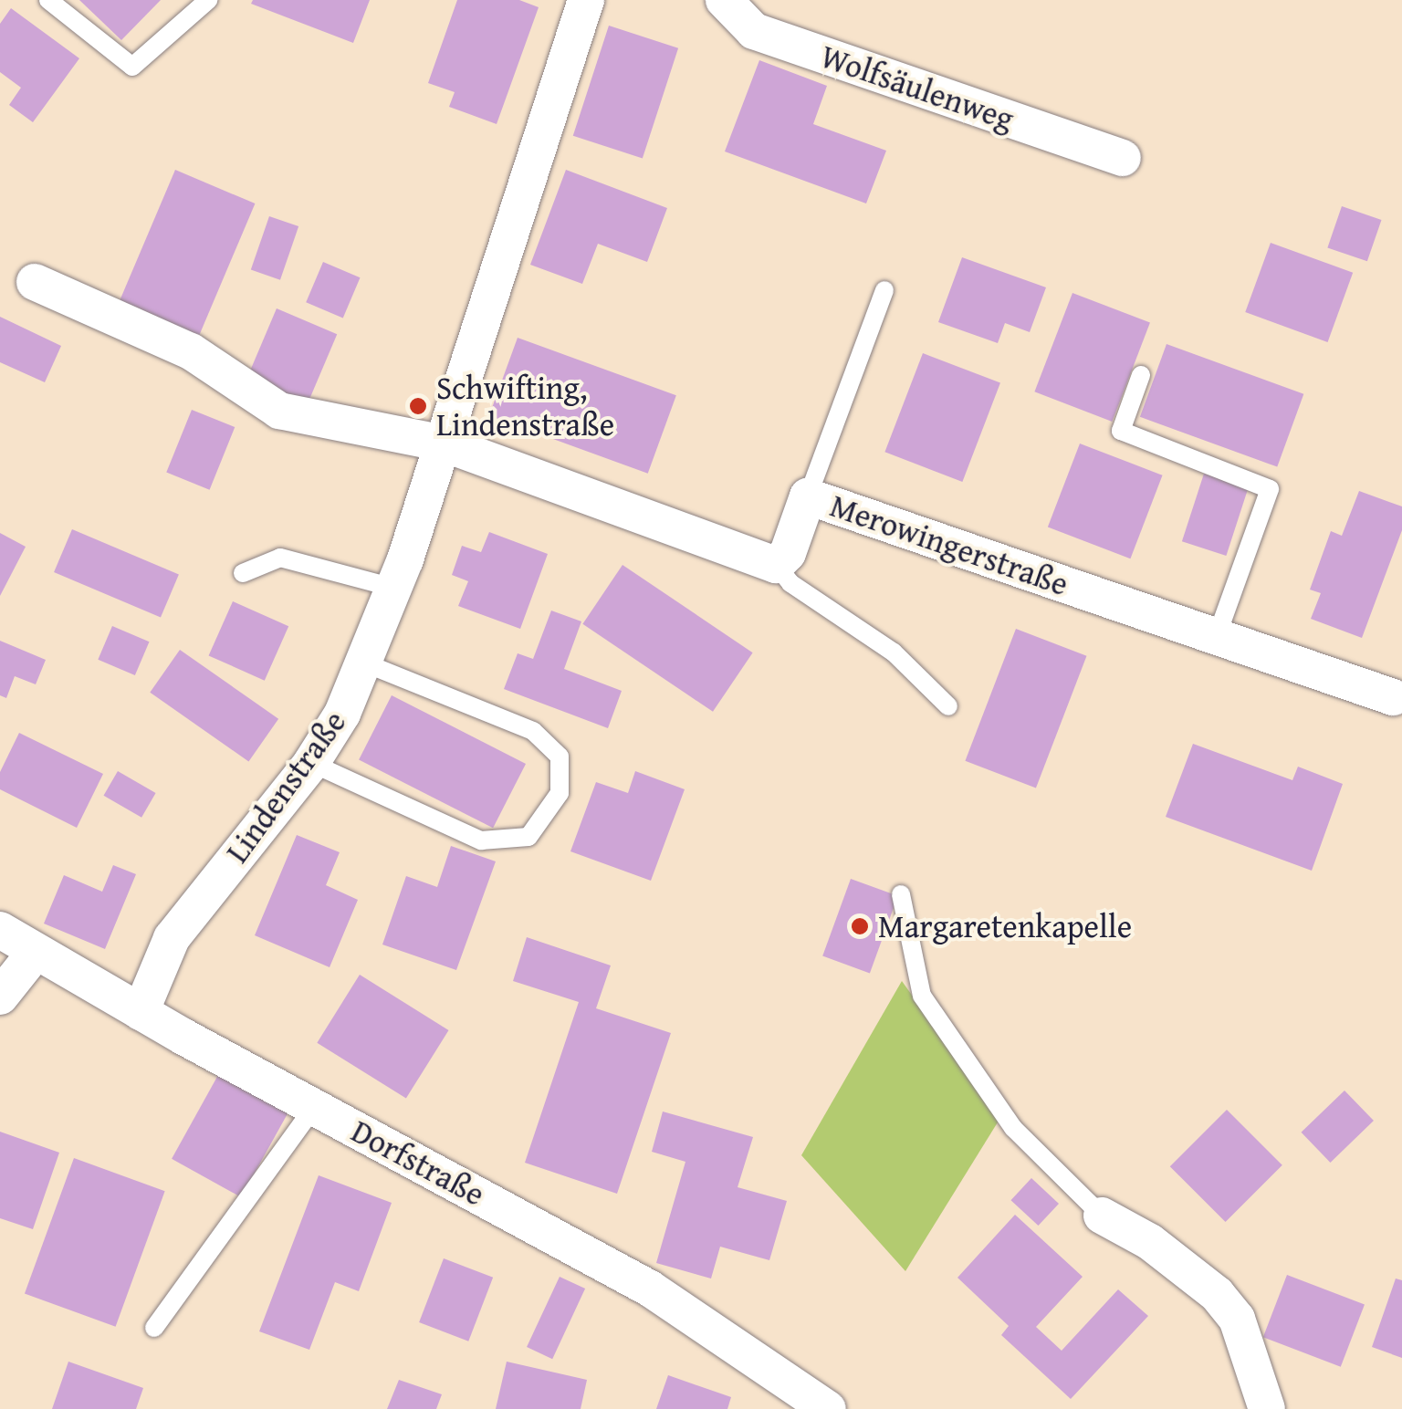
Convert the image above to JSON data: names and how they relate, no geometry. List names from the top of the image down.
{
  "streets": {
    "street": [
      "Wolfsäulenweg",
      "Merowingerstraße",
      "Lindenstraße",
      "Dorfstraße"
    ]
  },
  "crossings": [
    ["Lindenstraße", "Dorfstraße"]
  ],
  "places": ["Schwifting, Lindenstraße", "Margaretenkapelle"]
}
